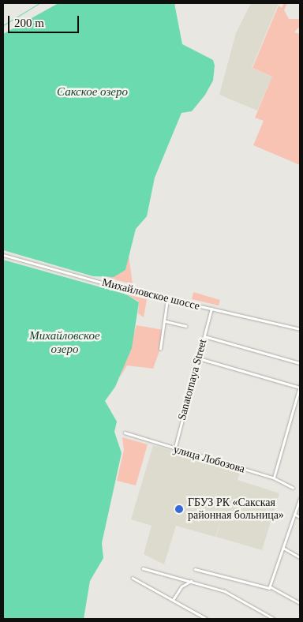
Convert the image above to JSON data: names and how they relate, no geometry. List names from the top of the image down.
{
  "streets": {
    "main road": ["Михайловское шоссе"],
    "street": ["Sanatornaya Street", "улица Лобозова"]
  },
  "crossings": [
    ["Михайловское шоссе", "Sanatornaya Street"],
    ["Sanatornaya Street", "улица Лобозова"]
  ],
  "water": ["Сакское озеро", "Михайловское озеро"],
  "places": ["ГБУЗ РК «Сакская районная больница»"],
  "scale_bar": "200 m"
}
